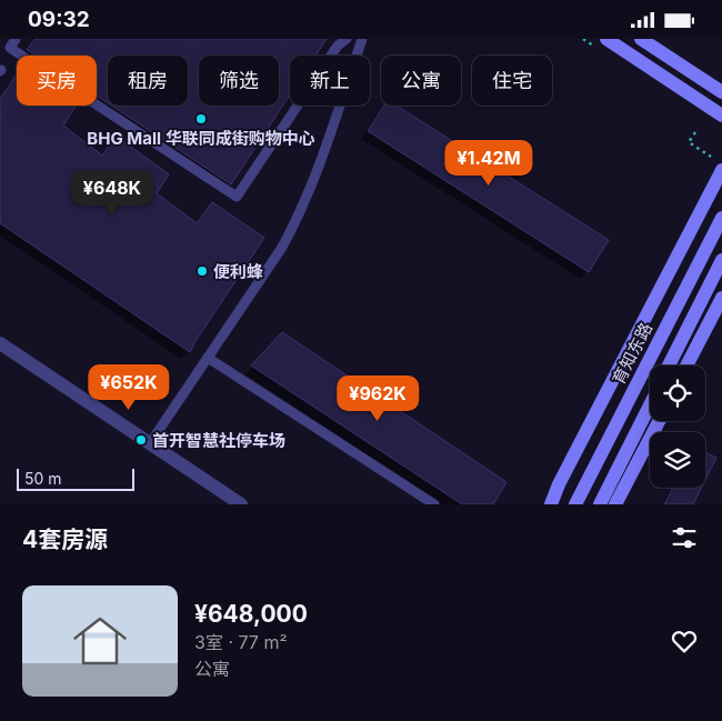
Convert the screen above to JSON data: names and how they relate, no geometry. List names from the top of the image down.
{
  "streets": {
    "main road": ["育知东路"]
  },
  "places": ["BHG Mall 华联同成街购物中心", "便利蜂", "首开智慧社停车场"],
  "scale_bar": "50 m",
  "page": {
    "status": "09:32",
    "chip": [
      "买房",
      "租房",
      "筛选",
      "新上",
      "公寓",
      "住宅"
    ],
    "price": [
      "¥1.42M",
      "¥648K",
      "¥652K",
      "¥962K"
    ],
    "scale": "50 m",
    "heading": "4套房源",
    "list": [
      {
        "name": "¥648,000",
        "note": "3室 · 77 m² · 公寓"
      }
    ]
  }
}
